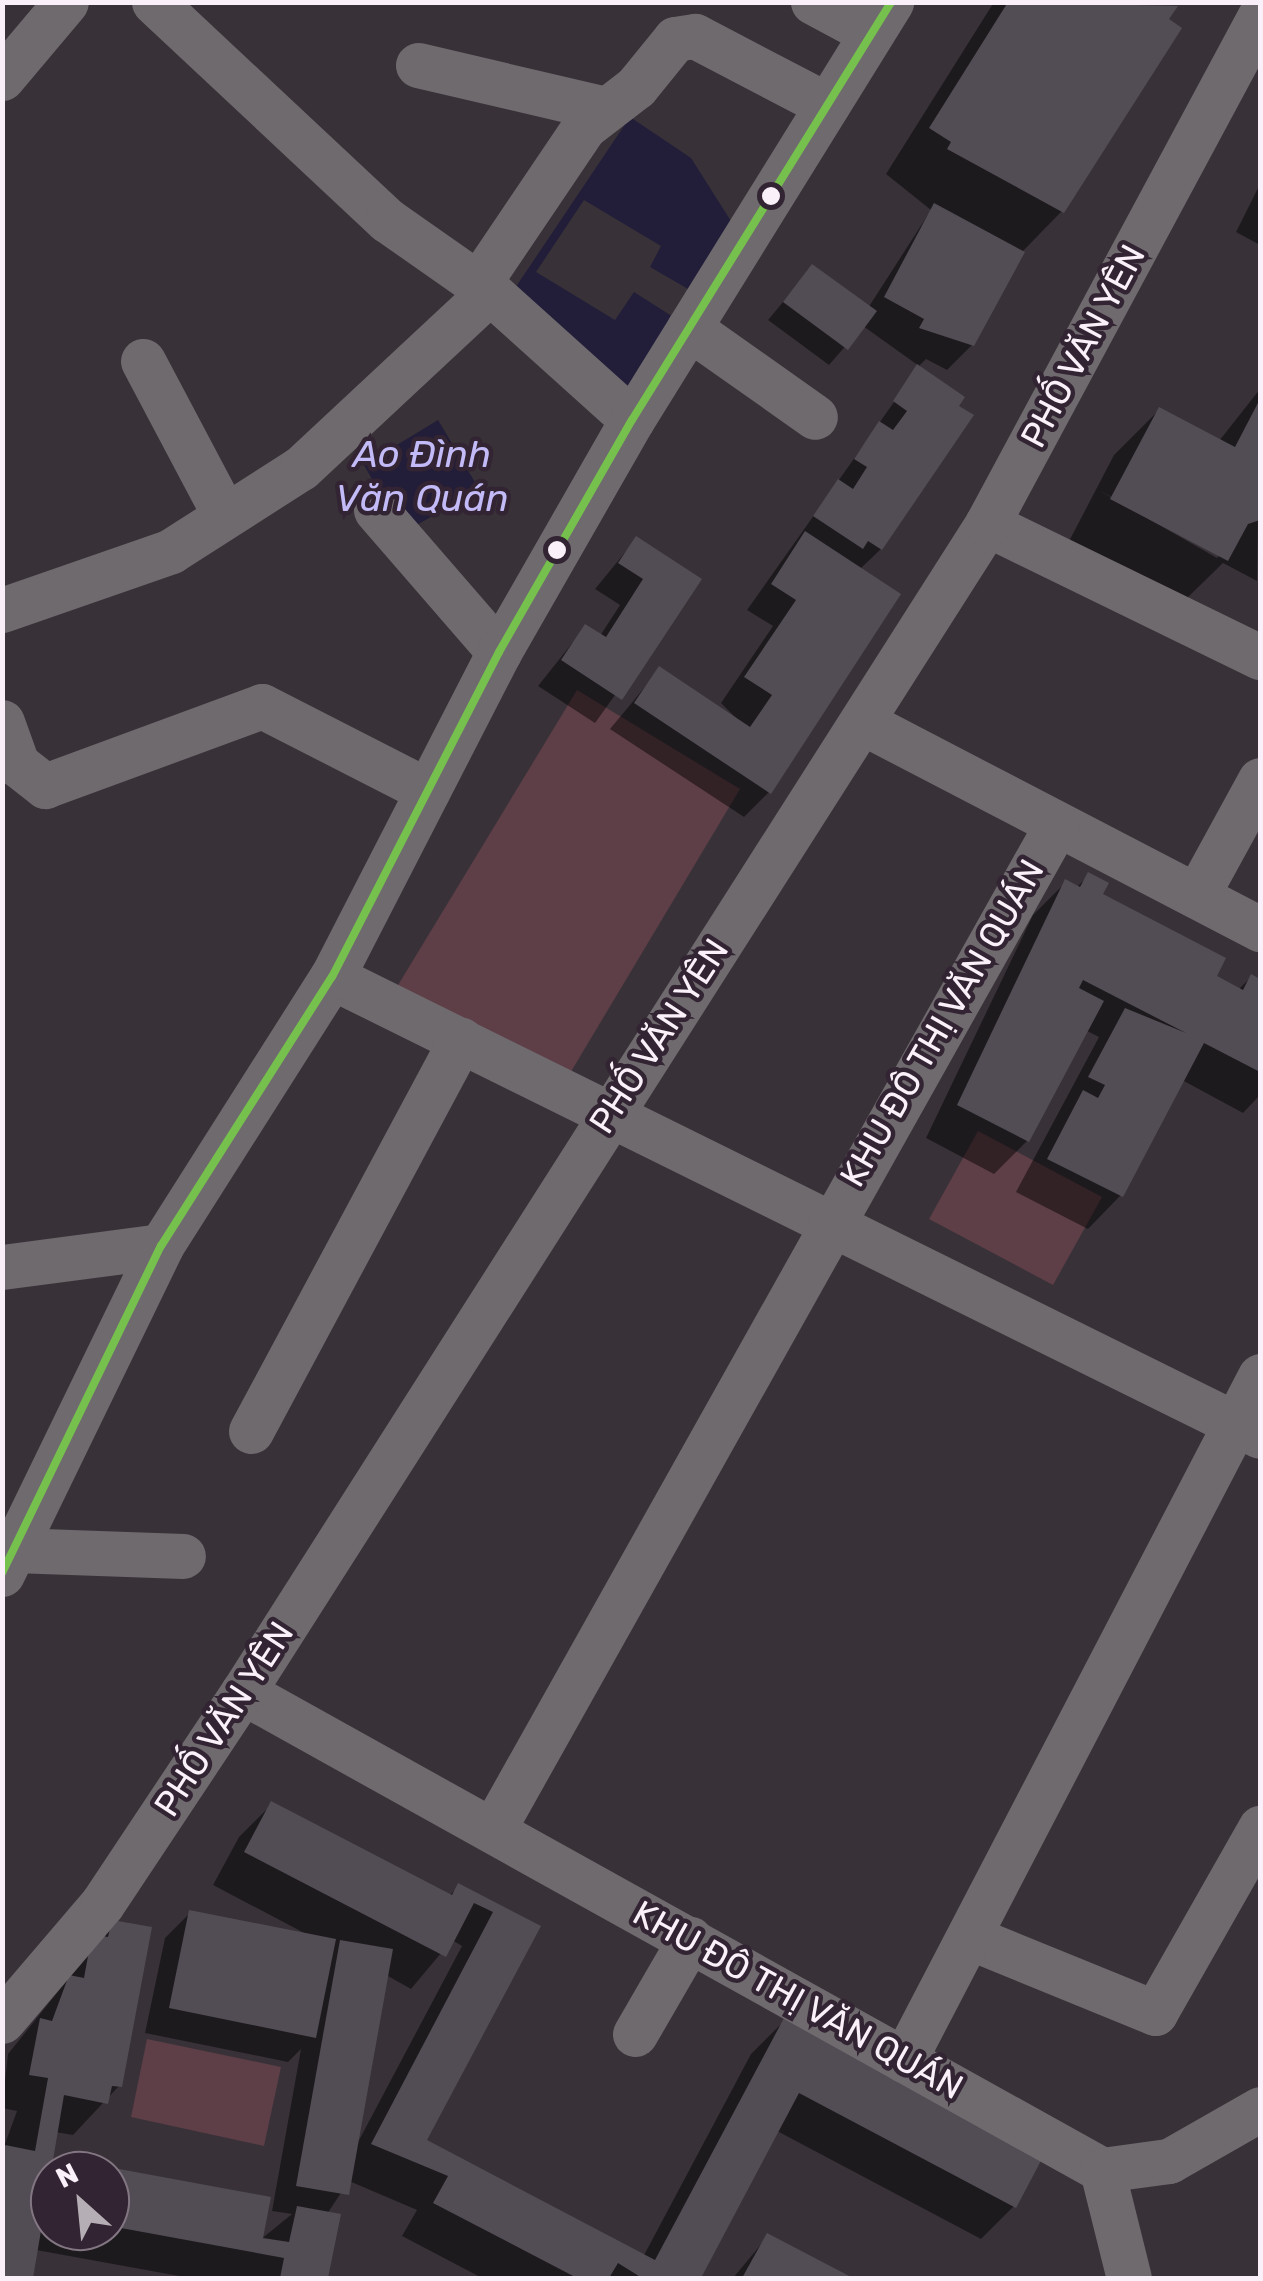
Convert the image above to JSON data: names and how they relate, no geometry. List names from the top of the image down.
{
  "streets": {
    "street": ["PHỐ VĂN YÊN", "KHU ĐÔ THỊ VĂN QUÁN"]
  },
  "crossings": [
    ["PHỐ VĂN YÊN", "KHU ĐÔ THỊ VĂN QUÁN"]
  ],
  "water": ["Ao Đình Văn Quán"],
  "north": "top left"
}
